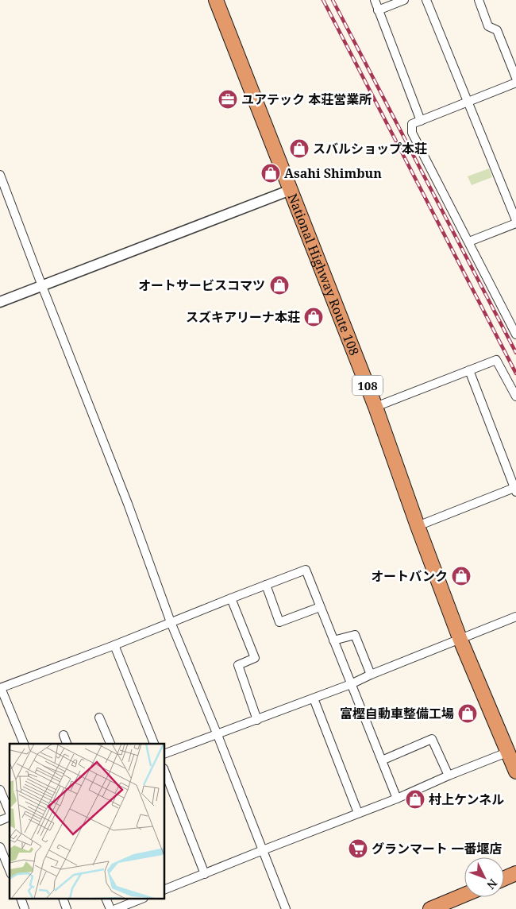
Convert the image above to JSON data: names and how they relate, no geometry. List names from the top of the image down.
{
  "streets": {
    "highway": ["National Highway Route 108", "108"]
  },
  "places": {
    "office": ["ユアテック 本荘営業所"],
    "shop": [
      "スバルショップ本荘",
      "Asahi Shimbun",
      "オートサービスコマツ",
      "スズキアリーナ本荘",
      "オートバンク",
      "富樫自動車整備工場",
      "村上ケンネル"
    ],
    "supermarket": ["グランマート 一番堰店"]
  },
  "north": "bottom right"
}
